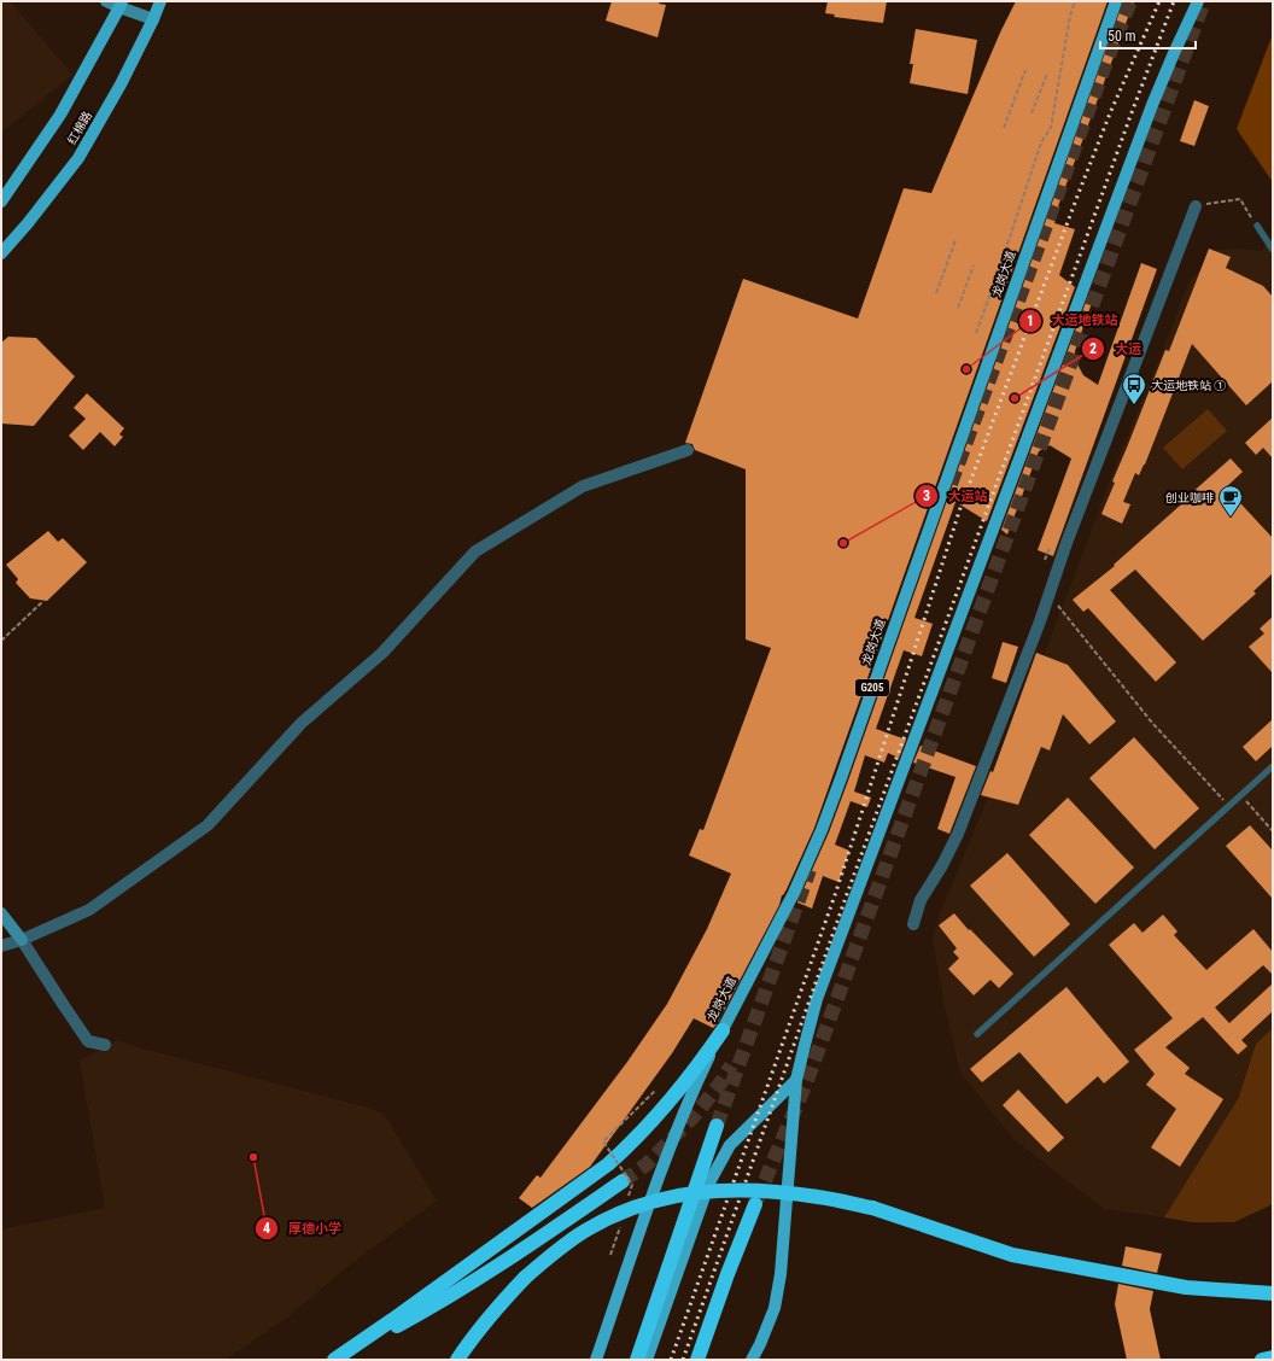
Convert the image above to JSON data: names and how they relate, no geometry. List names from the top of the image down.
{
  "streets": {
    "main road": ["红棉路", "龙岗大道", "G205"]
  },
  "places": {
    "other": [
      "大运地铁站",
      "大运",
      "大运站",
      "厚德小学"
    ],
    "bus stop": ["大运地铁站 ①"],
    "cafe": ["创业咖啡"]
  },
  "scale_bar": "50 m"
}
